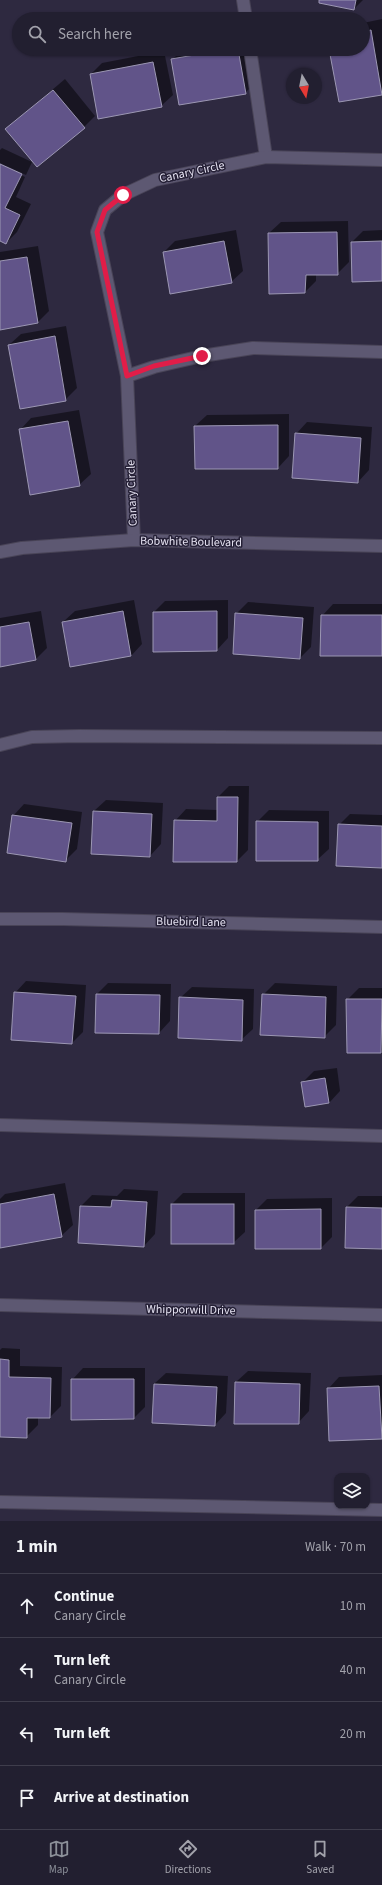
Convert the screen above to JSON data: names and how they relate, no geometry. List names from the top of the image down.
{
  "streets": {
    "street": [
      "Canary Circle",
      "Bobwhite Boulevard",
      "Bluebird Lane",
      "Whipporwill Drive"
    ]
  },
  "crossings": [
    ["Canary Circle", "Bobwhite Boulevard"]
  ],
  "north": "bottom",
  "page": {
    "search": "Search here",
    "heading": ["1 min", "Walk · 70 m"],
    "list": [
      ["Continue", "Canary Circle", "10 m"],
      ["Turn left", "Canary Circle", "40 m"],
      ["Turn left", "20 m"],
      "Arrive at destination"
    ],
    "nav": ["Map", "Directions", "Saved"]
  }
}
